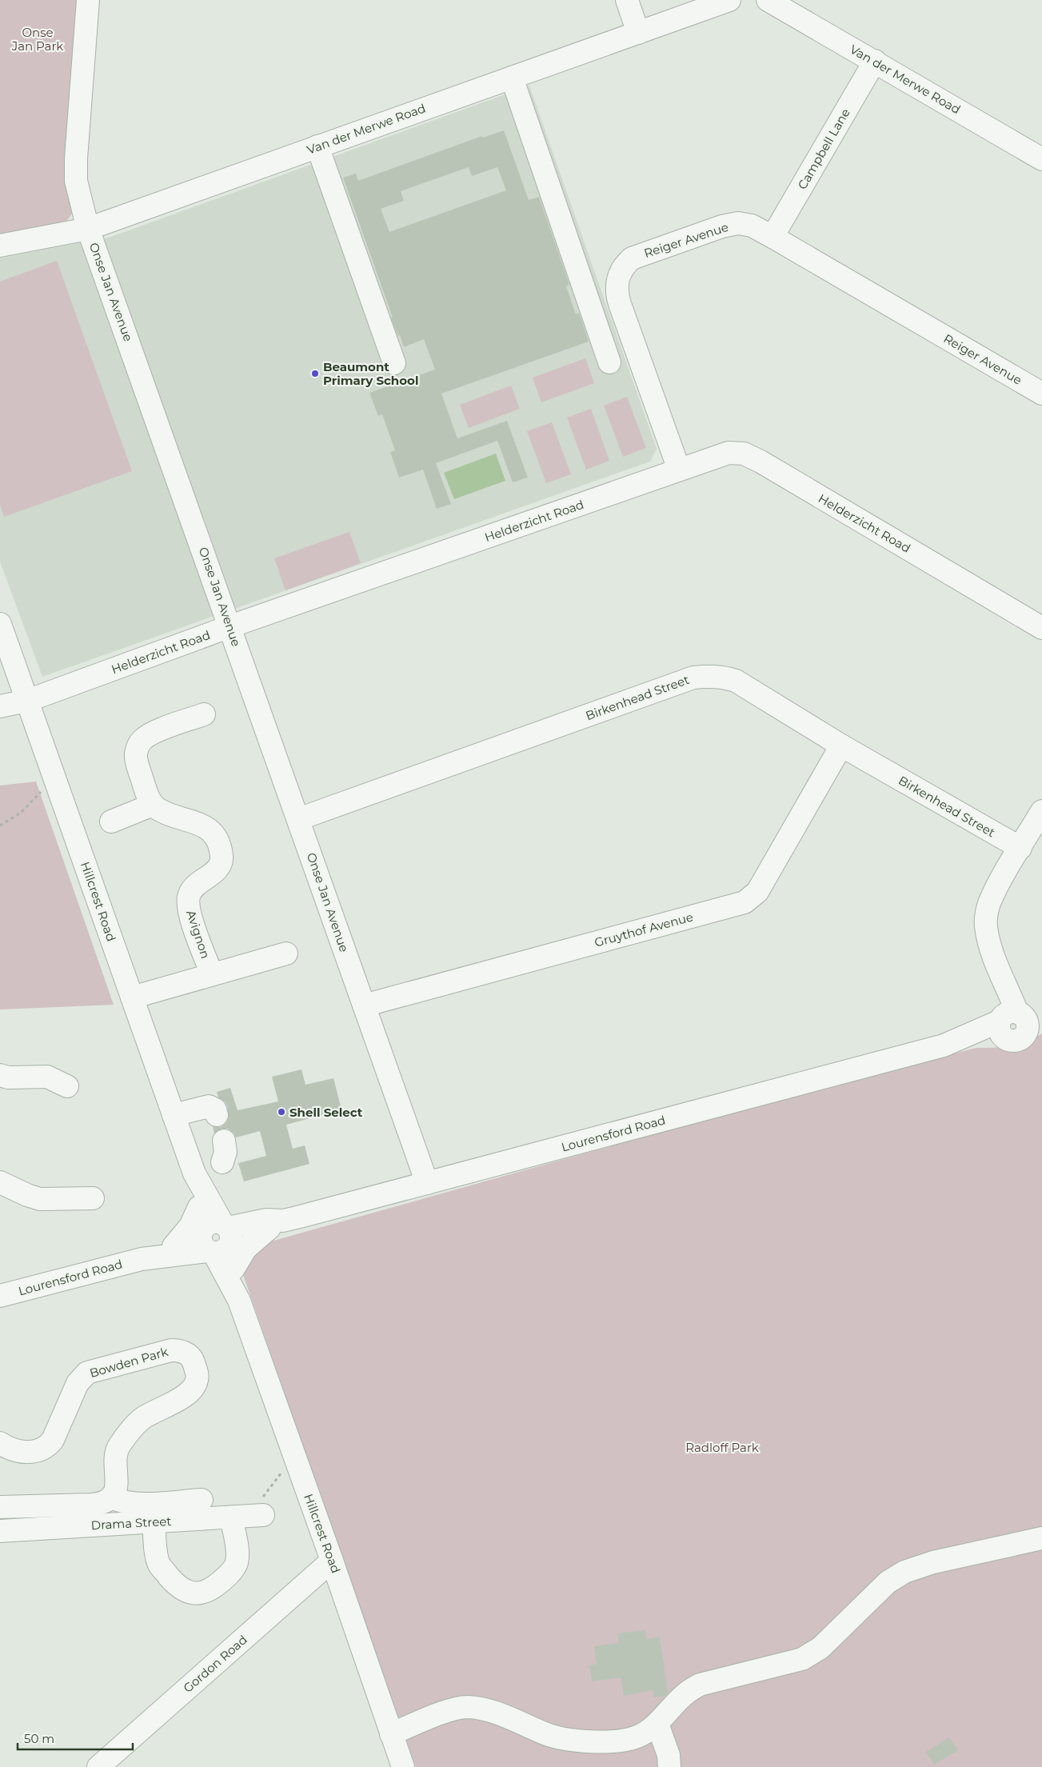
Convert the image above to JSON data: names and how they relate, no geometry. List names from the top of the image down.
{
  "streets": {
    "street": [
      "Van der Merwe Road",
      "Campbell Lane",
      "Reiger Avenue",
      "Onse Jan Avenue",
      "Helderzicht Road",
      "Birkenhead Street",
      "Hillcrest Road",
      "Gruythof Avenue",
      "Avignon",
      "Lourensford Road",
      "Bowden Park",
      "Drama Street",
      "Gordon Road"
    ]
  },
  "crossings": [
    ["Van der Merwe Road", "Campbell Lane"],
    ["Van der Merwe Road", "Onse Jan Avenue"],
    ["Campbell Lane", "Reiger Avenue"],
    ["Reiger Avenue", "Helderzicht Road"],
    ["Onse Jan Avenue", "Helderzicht Road"],
    ["Onse Jan Avenue", "Birkenhead Street"],
    ["Onse Jan Avenue", "Gruythof Avenue"],
    ["Onse Jan Avenue", "Lourensford Road"],
    ["Helderzicht Road", "Hillcrest Road"],
    ["Birkenhead Street", "Gruythof Avenue"],
    ["Hillcrest Road", "Avignon"],
    ["Hillcrest Road", "Lourensford Road"],
    ["Hillcrest Road", "Gordon Road"]
  ],
  "parks": ["Onse Jan Park", "Radloff Park"],
  "places": ["Beaumont Primary School", "Shell Select"],
  "scale_bar": "50 m"
}
